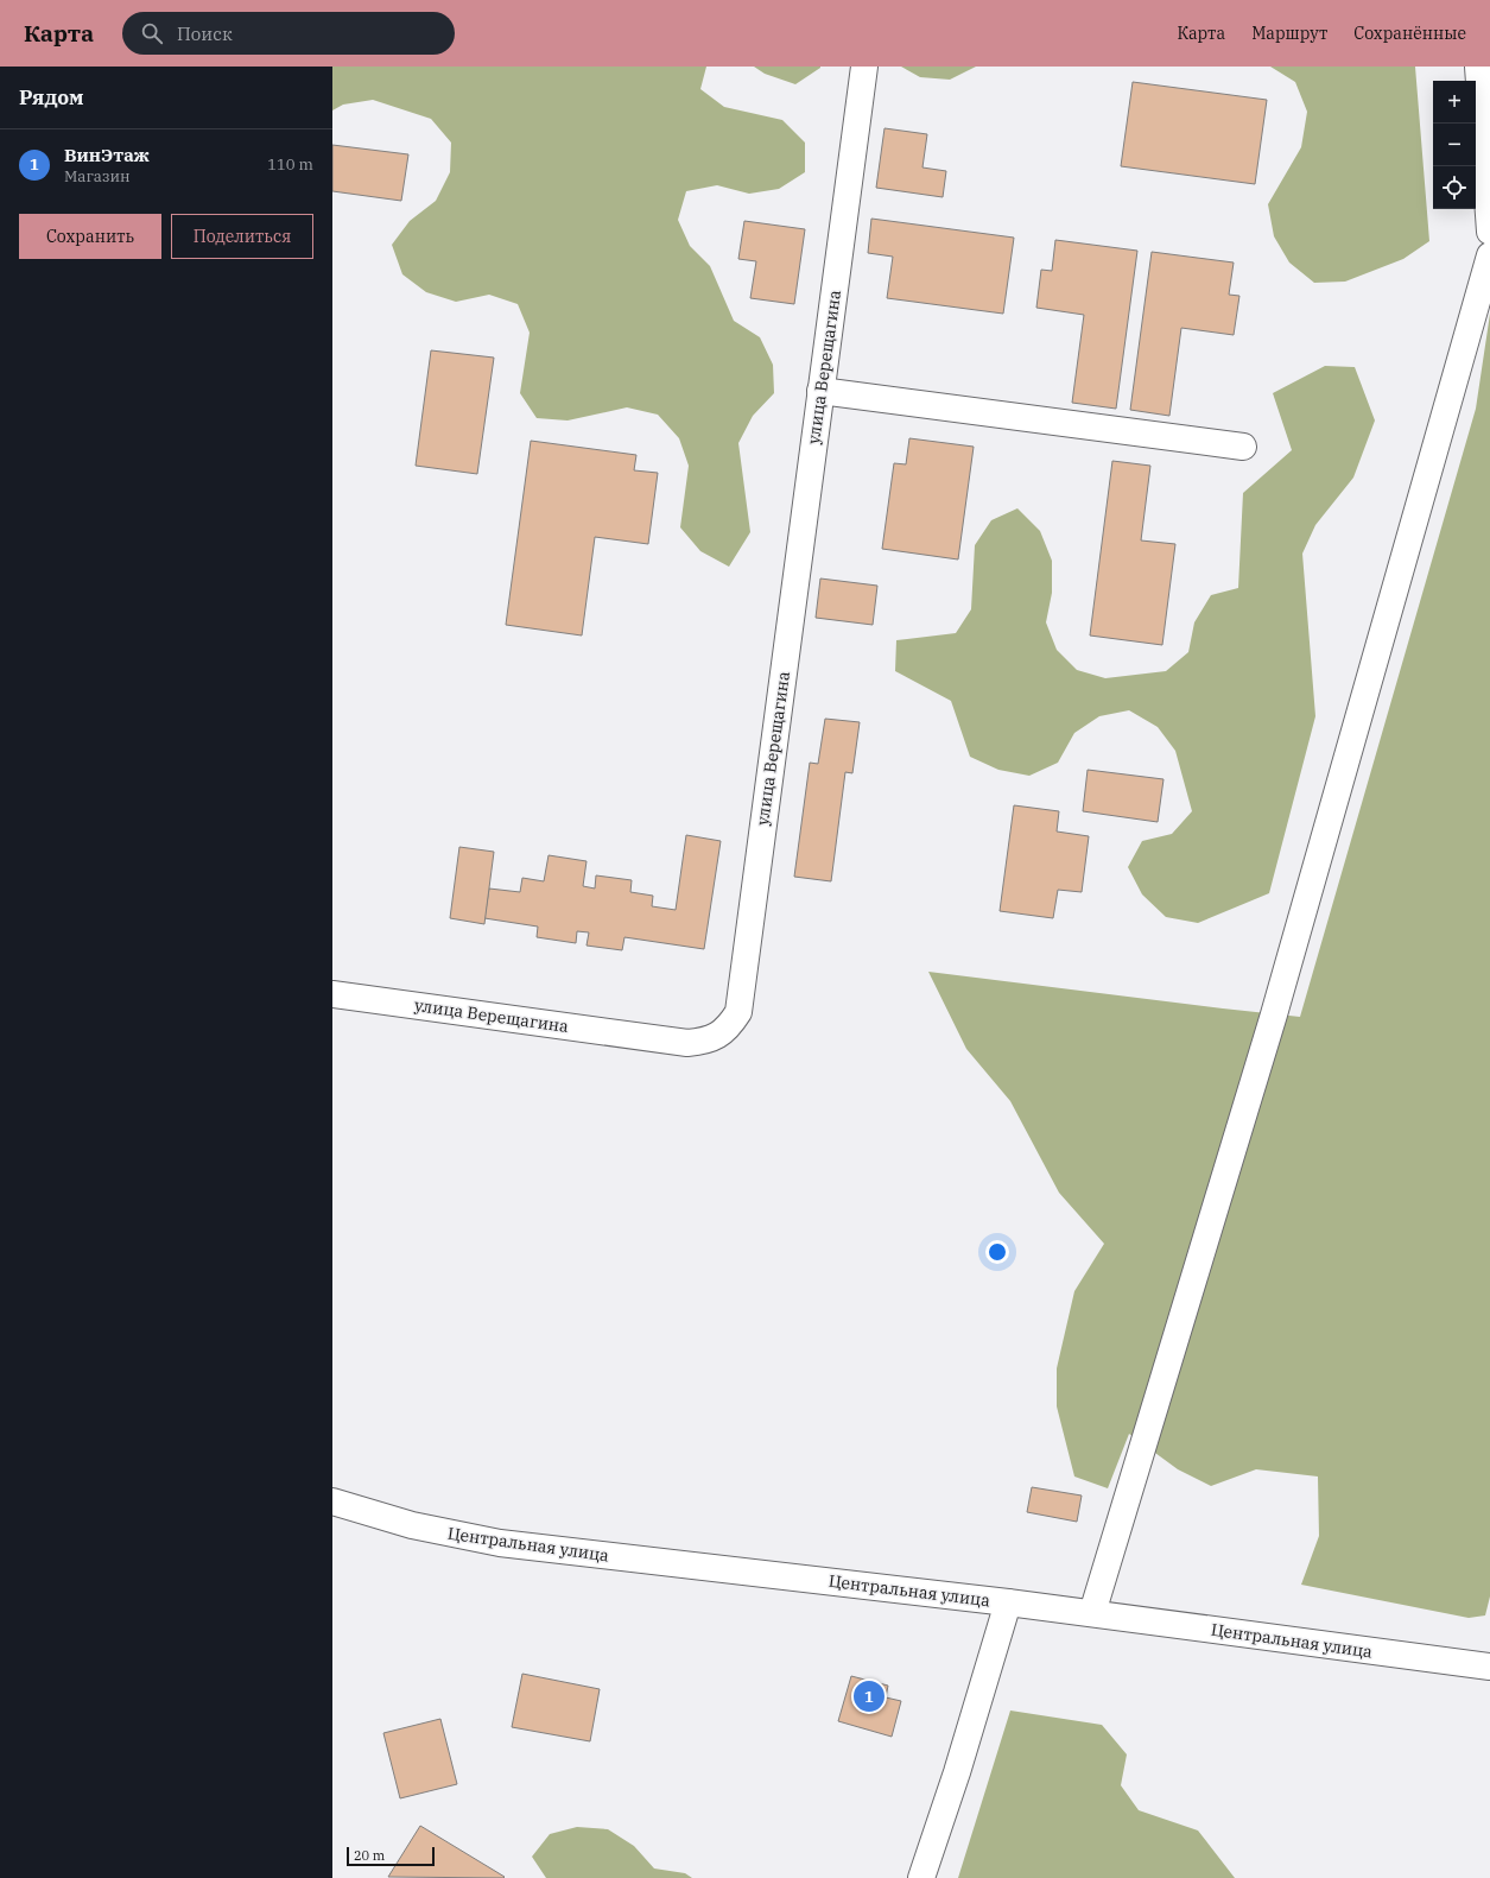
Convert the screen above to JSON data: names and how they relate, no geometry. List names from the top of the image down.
{
  "streets": {
    "street": ["улица Верещагина", "Центральная улица"]
  },
  "scale_bar": "20 m",
  "page": {
    "header": "Карта",
    "search": "Поиск",
    "nav": ["Карта", "Маршрут", "Сохранённые"],
    "heading": "Рядом",
    "map_buttons": ["+", "−"],
    "list": [
      {
        "mark": "1",
        "name": "ВинЭтаж",
        "note": "Магазин",
        "value": "110 m"
      }
    ],
    "buttons": ["Сохранить", "Поделиться"],
    "pins": "1",
    "scale": "20 m"
  }
}
